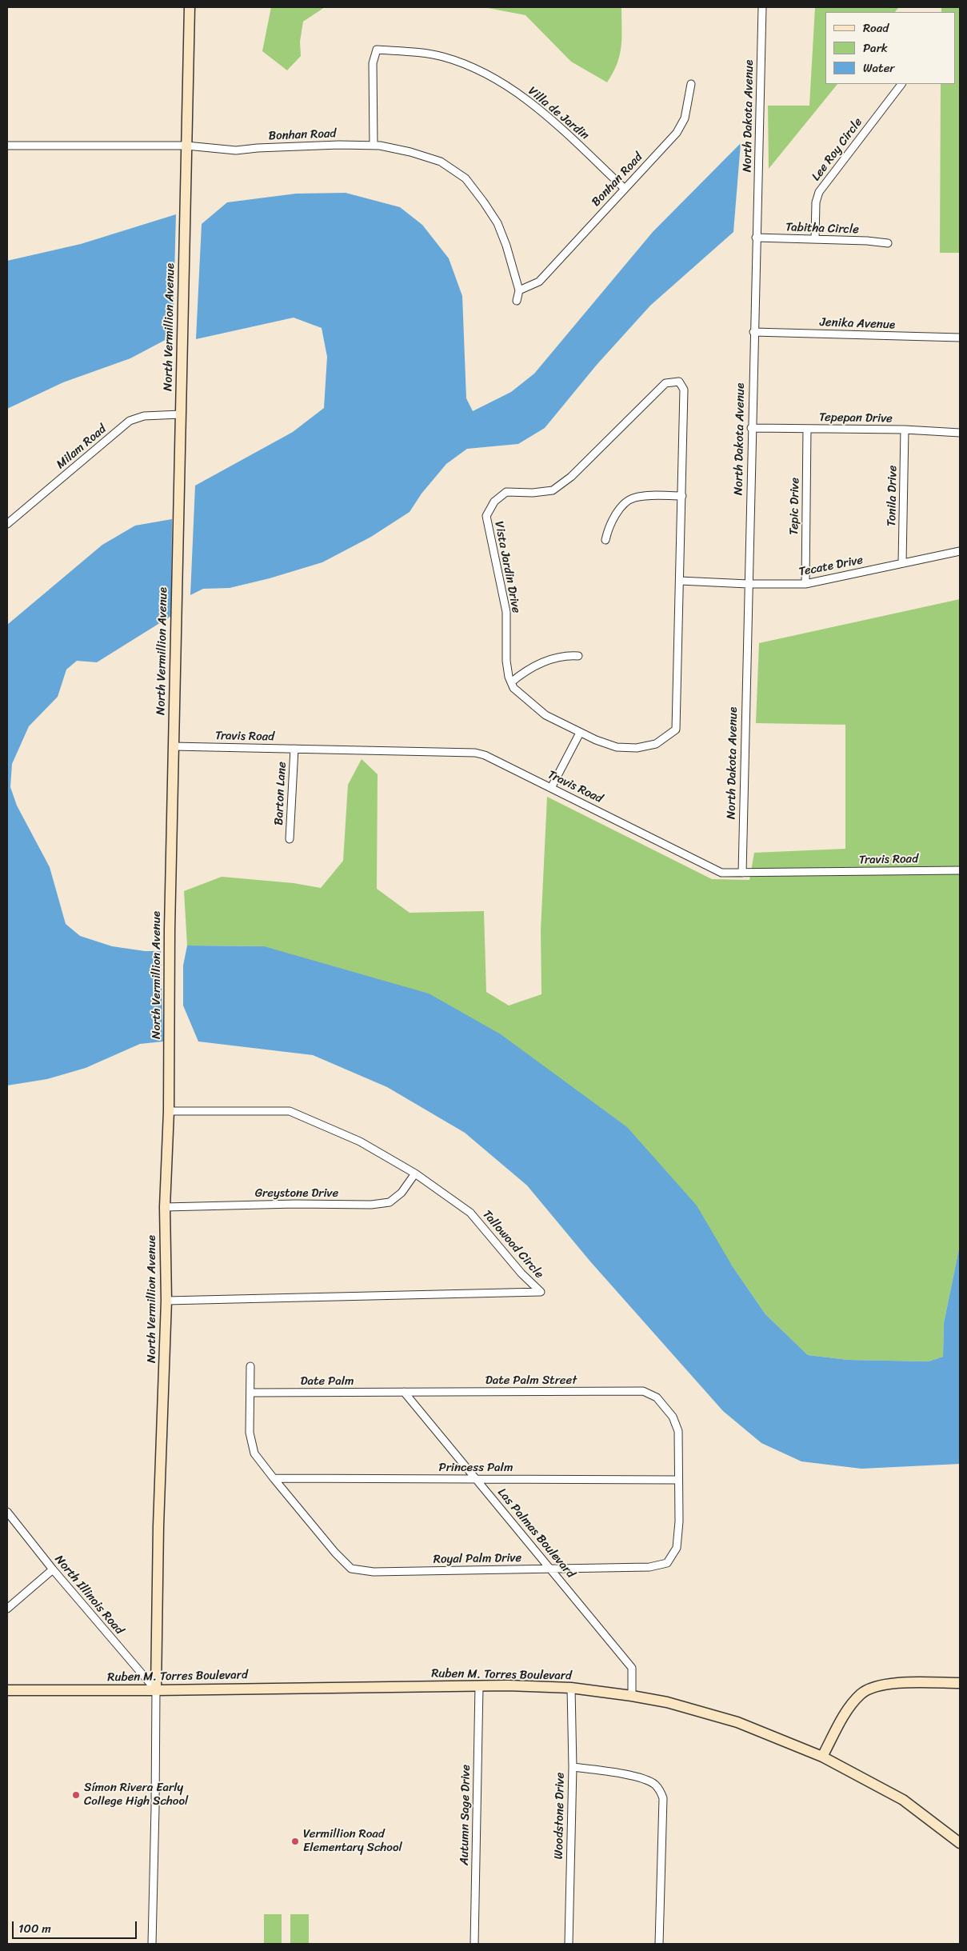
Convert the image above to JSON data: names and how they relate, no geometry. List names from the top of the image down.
{
  "streets": {
    "street": [
      "Villa de Jardin",
      "North Dakota Avenue",
      "Bonhan Road",
      "Lee Roy Circle",
      "Tabitha Circle",
      "Jenika Avenue",
      "North Vermillion Avenue",
      "Tepepan Drive",
      "Milam Road",
      "Tonila Drive",
      "Tepic Drive",
      "Tecate Drive",
      "Vista Jardin Drive",
      "Travis Road",
      "Barton Lane",
      "Greystone Drive",
      "Tallowood Circle",
      "Date Palm Street",
      "Date Palm",
      "Princess Palm",
      "Las Palmas Boulevard",
      "Royal Palm Drive",
      "North Illinois Road",
      "Ruben M. Torres Boulevard",
      "Autumn Sage Drive",
      "Woodstone Drive"
    ]
  },
  "crossings": [
    ["Villa de Jardin", "Bonhan Road"],
    ["North Dakota Avenue", "Tabitha Circle"],
    ["North Dakota Avenue", "Jenika Avenue"],
    ["North Dakota Avenue", "Tepepan Drive"],
    ["North Dakota Avenue", "Tecate Drive"],
    ["North Dakota Avenue", "Travis Road"],
    ["Bonhan Road", "North Vermillion Avenue"],
    ["Lee Roy Circle", "Tabitha Circle"],
    ["North Vermillion Avenue", "Milam Road"],
    ["North Vermillion Avenue", "Travis Road"],
    ["North Vermillion Avenue", "Greystone Drive"],
    ["North Vermillion Avenue", "Tallowood Circle"],
    ["North Vermillion Avenue", "North Illinois Road"],
    ["North Vermillion Avenue", "Ruben M. Torres Boulevard"],
    ["Tepepan Drive", "Tonila Drive"],
    ["Tepepan Drive", "Tepic Drive"],
    ["Tonila Drive", "Tecate Drive"],
    ["Tepic Drive", "Tecate Drive"],
    ["Tecate Drive", "Vista Jardin Drive"],
    ["Travis Road", "Barton Lane"],
    ["Greystone Drive", "Tallowood Circle"],
    ["Date Palm Street", "Date Palm"],
    ["Date Palm Street", "Las Palmas Boulevard"],
    ["Date Palm Street", "Royal Palm Drive"],
    ["Date Palm", "Las Palmas Boulevard"],
    ["Date Palm", "Royal Palm Drive"],
    ["Princess Palm", "Las Palmas Boulevard"],
    ["Princess Palm", "Royal Palm Drive"],
    ["Las Palmas Boulevard", "Royal Palm Drive"],
    ["Las Palmas Boulevard", "Ruben M. Torres Boulevard"],
    ["North Illinois Road", "Ruben M. Torres Boulevard"],
    ["Ruben M. Torres Boulevard", "Autumn Sage Drive"],
    ["Ruben M. Torres Boulevard", "Woodstone Drive"]
  ],
  "places": ["Símon Rivera Early College High School", "Vermillion Road Elementary School"],
  "legend": ["Road", "Park", "Water"],
  "scale_bar": "100 m"
}
